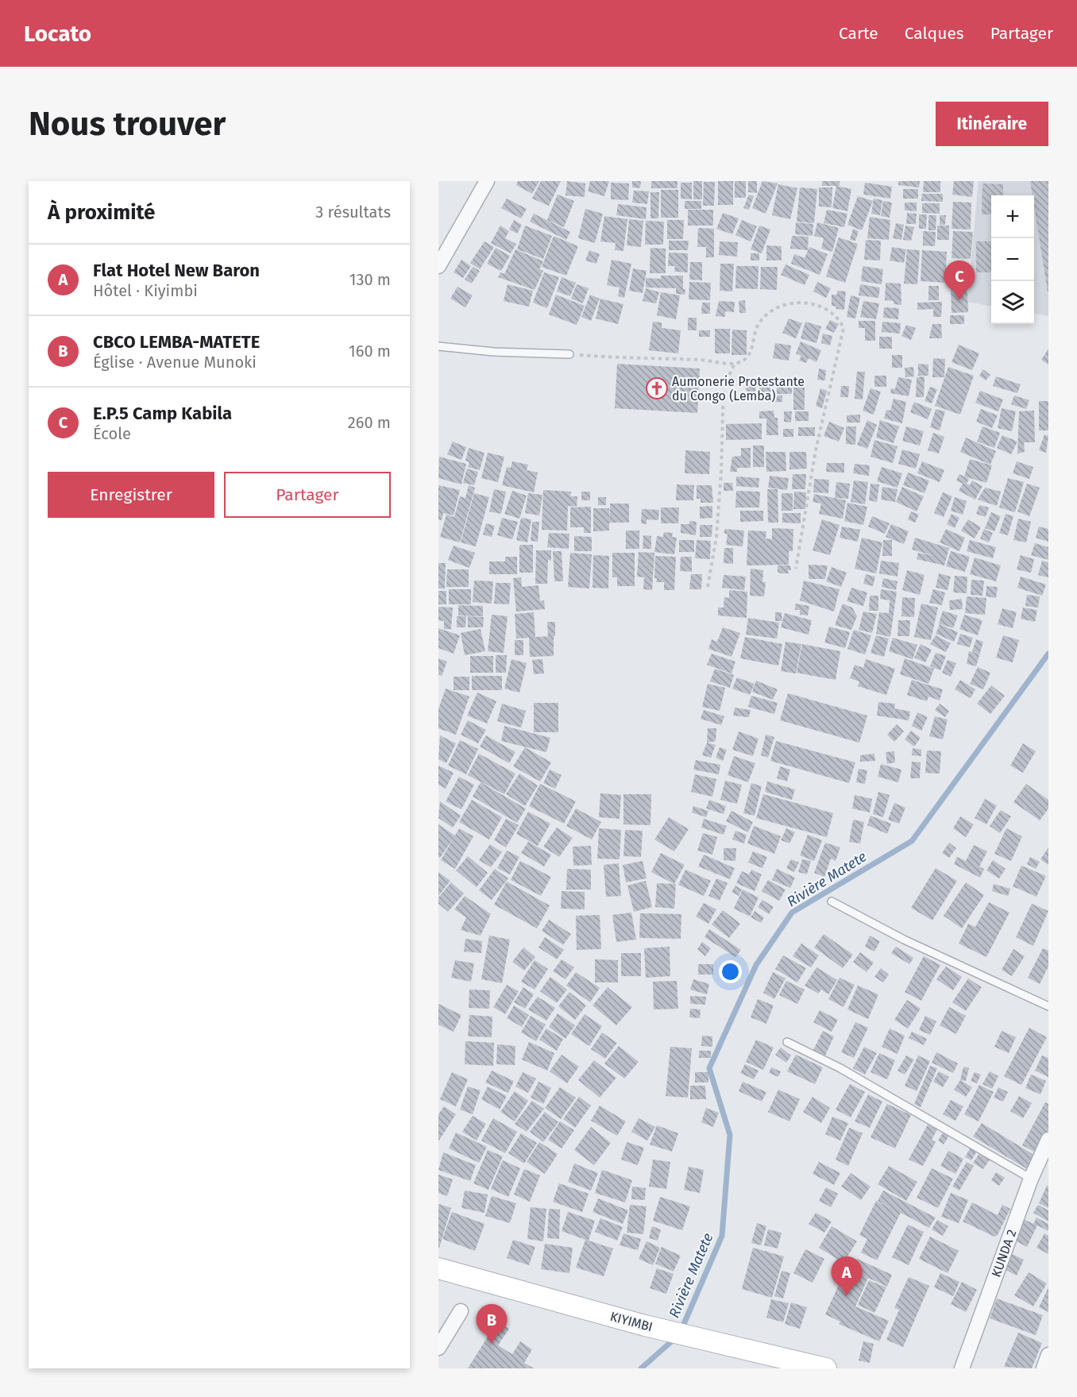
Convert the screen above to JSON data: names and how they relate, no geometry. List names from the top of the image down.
{
  "streets": {
    "street": ["KUNDA 2", "KIYIMBI"]
  },
  "water": ["Rivière Matete"],
  "places": {
    "church": ["Aumonerie Protestante du Congo (Lemba)"]
  },
  "page": {
    "header": "Locato",
    "nav": ["Carte", "Calques", "Partager"],
    "buttons": [
      "Itinéraire",
      ["Enregistrer", "Partager"]
    ],
    "title": "Nous trouver",
    "heading": ["À proximité", "3 résultats"],
    "map_buttons": ["+", "−"],
    "list": [
      {
        "mark": "A",
        "name": "Flat Hotel New Baron",
        "note": "Hôtel · Kiyimbi",
        "value": "130 m"
      },
      {
        "mark": "B",
        "name": "CBCO LEMBA-MATETE",
        "note": "Église · Avenue Munoki",
        "value": "160 m"
      },
      {
        "mark": "C",
        "name": "E.P.5 Camp Kabila",
        "note": "École",
        "value": "260 m"
      }
    ],
    "pins": ["C", "A", "B"]
  }
}
